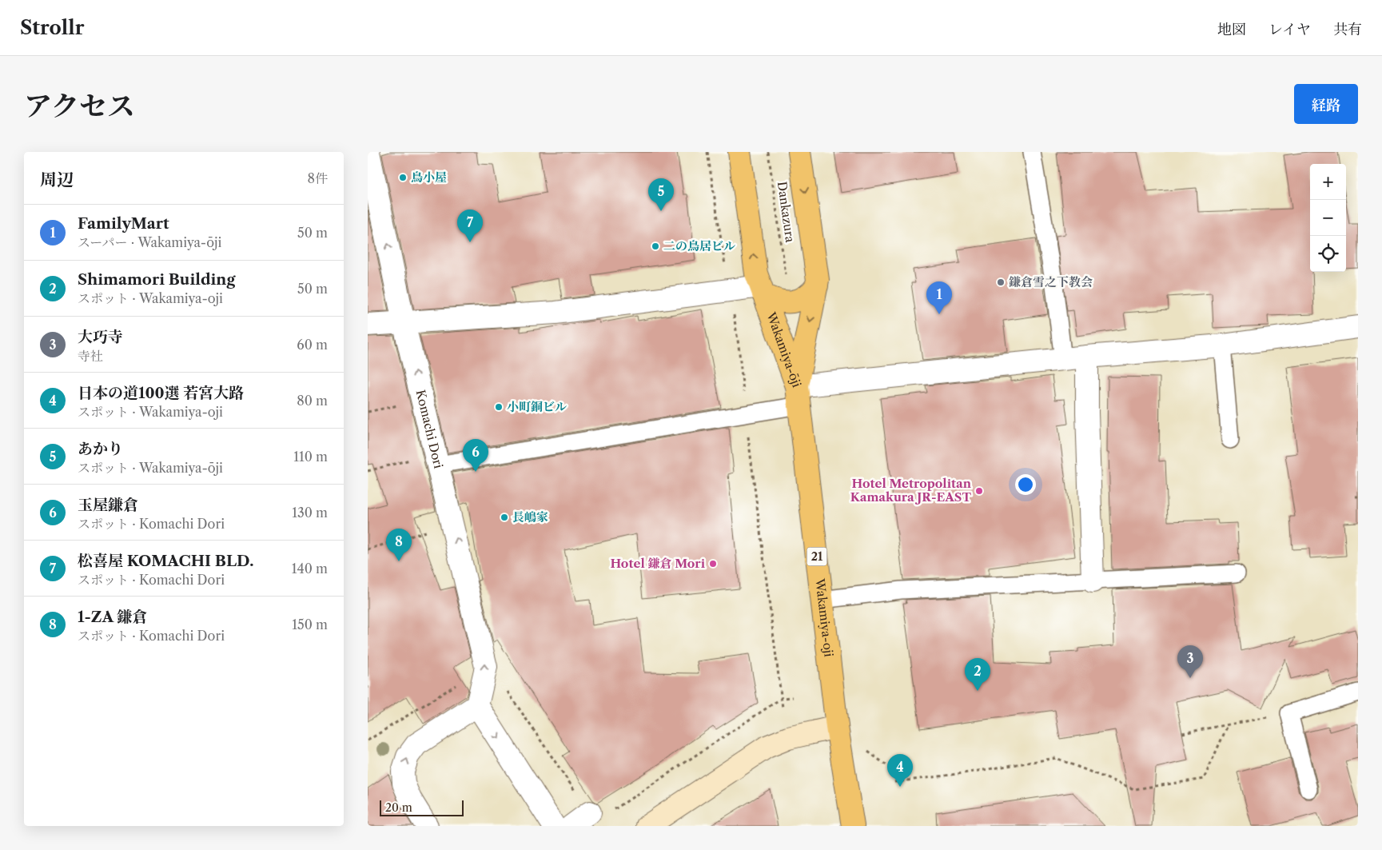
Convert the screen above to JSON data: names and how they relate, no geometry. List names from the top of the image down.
{
  "streets": {
    "main road": ["Wakamiya-ōji", "21", "Wakamiya-oji"],
    "street": ["Komachi Dori"],
    "path": ["Dankazura"]
  },
  "crossings": [
    ["Wakamiya-ōji", "Wakamiya-oji"]
  ],
  "one_way": ["Komachi Dori"],
  "places": [
    "鳥小屋",
    "二の鳥居ビル",
    "鎌倉雪之下教会",
    "小町銅ビル",
    "Hotel Metropolitan Kamakura JR-EAST",
    "長嶋家",
    "Hotel 鎌倉 Mori"
  ],
  "scale_bar": "20 m",
  "page": {
    "header": "Strollr",
    "nav": ["地図", "レイヤ", "共有"],
    "title": "アクセス",
    "buttons": "経路",
    "heading": ["周辺", "8件"],
    "map_buttons": ["+", "−"],
    "pins": [
      "5",
      "7",
      "1",
      "6",
      "8",
      "3",
      "2",
      "4"
    ],
    "list": [
      {
        "mark": "1",
        "name": "FamilyMart",
        "note": "スーパー · Wakamiya-ōji",
        "value": "50 m"
      },
      {
        "mark": "2",
        "name": "Shimamori Building",
        "note": "スポット · Wakamiya-oji",
        "value": "50 m"
      },
      {
        "mark": "3",
        "name": "大巧寺",
        "note": "寺社",
        "value": "60 m"
      },
      {
        "mark": "4",
        "name": "日本の道100選 若宮大路",
        "note": "スポット · Wakamiya-oji",
        "value": "80 m"
      },
      {
        "mark": "5",
        "name": "あかり",
        "note": "スポット · Wakamiya-ōji",
        "value": "110 m"
      },
      {
        "mark": "6",
        "name": "玉屋鎌倉",
        "note": "スポット · Komachi Dori",
        "value": "130 m"
      },
      {
        "mark": "7",
        "name": "松喜屋 KOMACHI BLD.",
        "note": "スポット · Komachi Dori",
        "value": "140 m"
      },
      {
        "mark": "8",
        "name": "1-ZA 鎌倉",
        "note": "スポット · Komachi Dori",
        "value": "150 m"
      }
    ],
    "scale": "20 m"
  }
}
